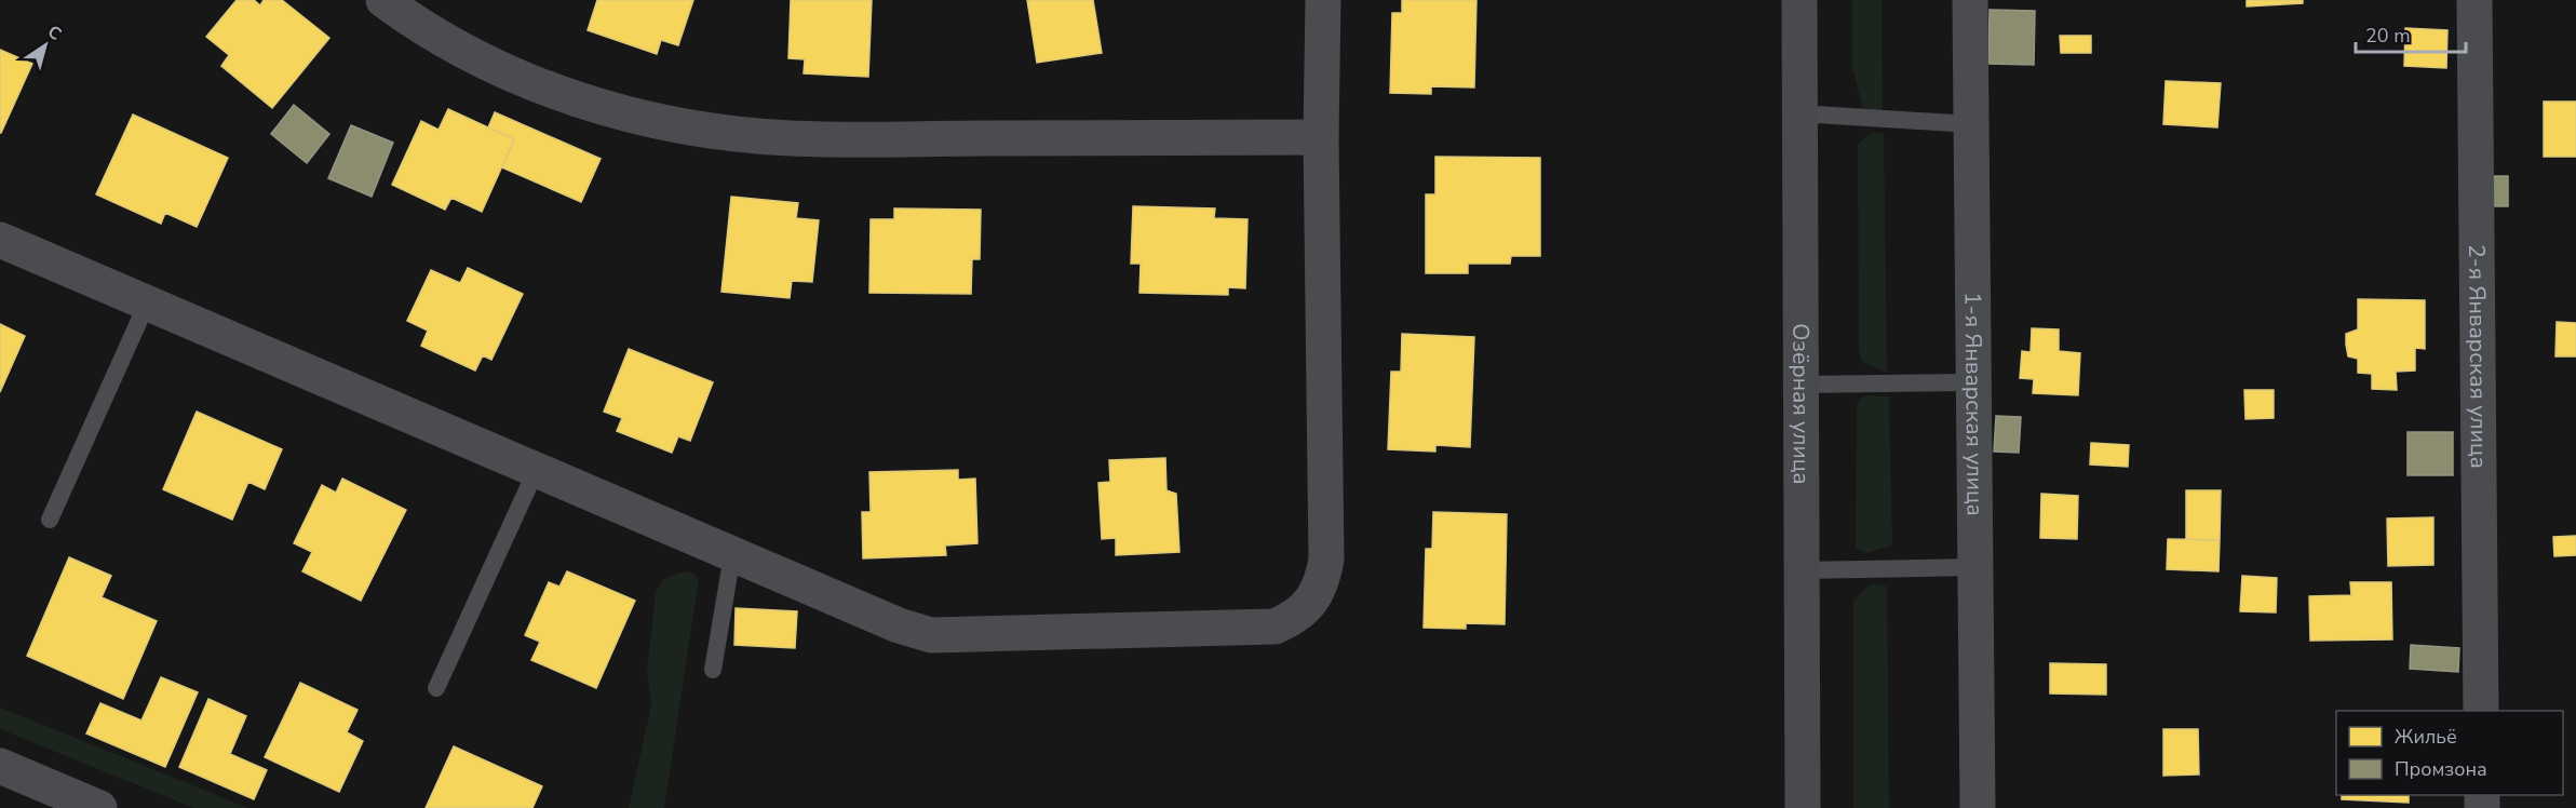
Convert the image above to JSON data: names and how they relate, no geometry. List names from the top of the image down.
{
  "streets": {
    "main road": ["Озёрная улица"],
    "street": ["2-я Январская улица", "1-я Январская улица"]
  },
  "legend": ["Жильё", "Промзона"],
  "scale_bar": "20 m",
  "north": "top right"
}
